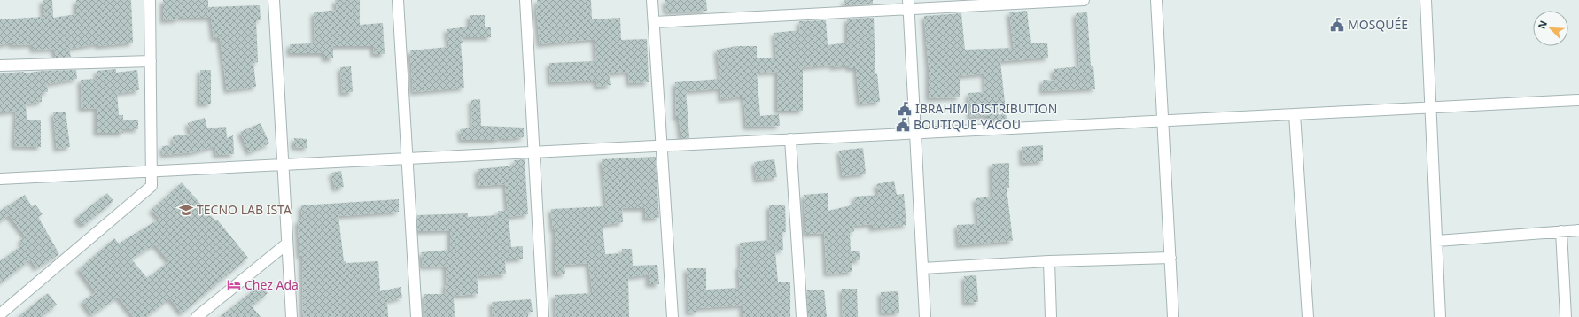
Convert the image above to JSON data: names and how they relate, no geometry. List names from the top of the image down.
{
  "places": {
    "public building": ["MOSQUÉE", "IBRAHIM DISTRIBUTION", "BOUTIQUE YACOU"],
    "school or university": ["TECNO LAB ISTA"],
    "hotel": ["Chez Ada"]
  },
  "north": "top left"
}
